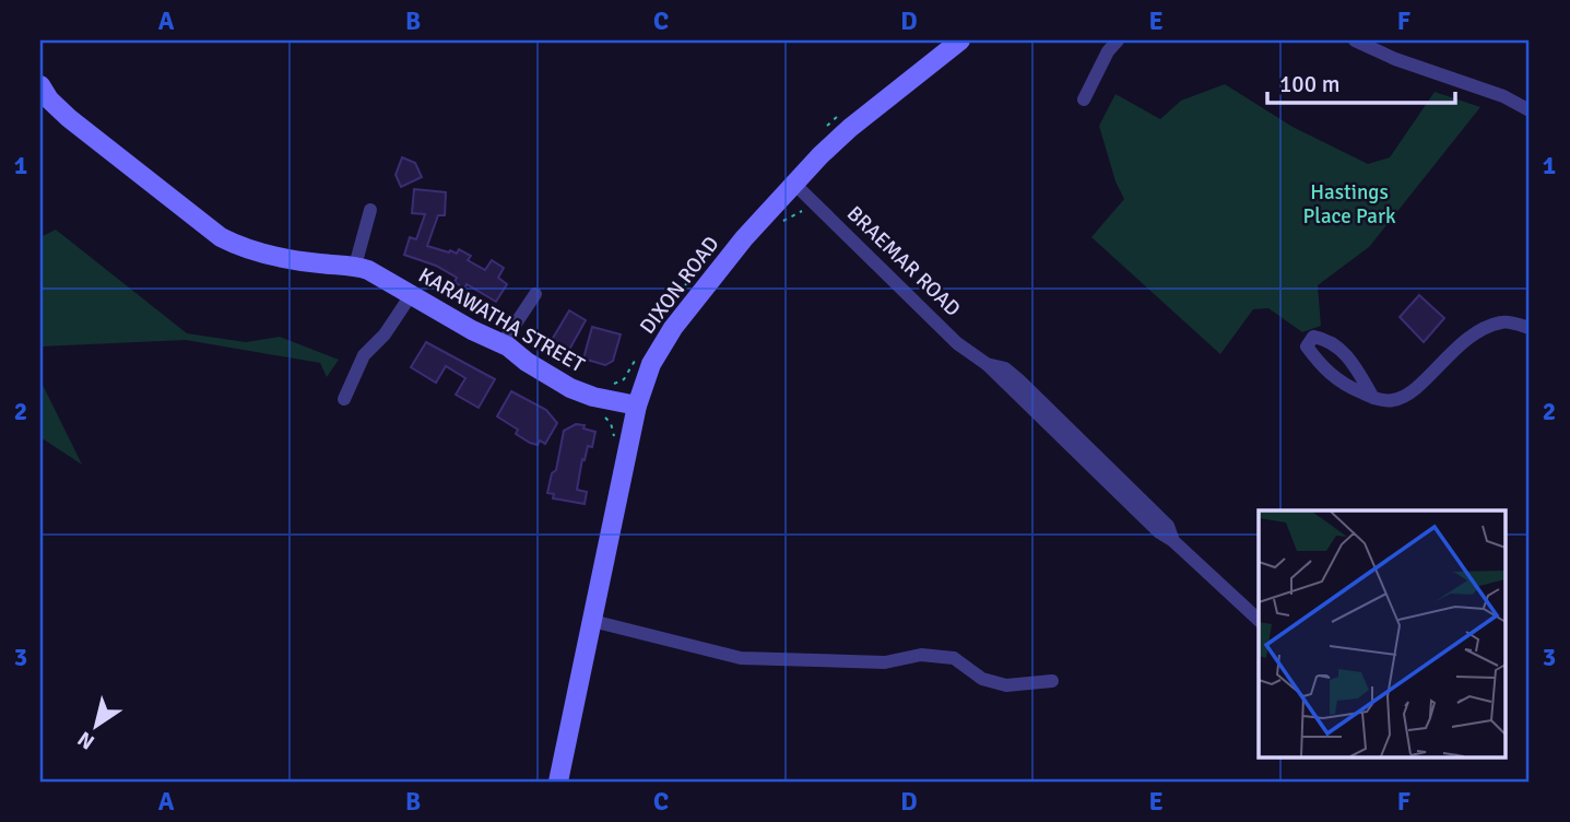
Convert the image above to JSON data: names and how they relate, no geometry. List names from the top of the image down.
{
  "streets": {
    "main road": ["DIXON ROAD", "KARAWATHA STREET"],
    "street": ["BRAEMAR ROAD"]
  },
  "crossings": [
    ["BRAEMAR ROAD", "DIXON ROAD"],
    ["DIXON ROAD", "KARAWATHA STREET"]
  ],
  "parks": ["Hastings Place Park"],
  "scale_bar": "100 m",
  "north": "bottom left",
  "grid": {
    "columns": [
      "A",
      "B",
      "C",
      "D",
      "E",
      "F"
    ],
    "rows": ["1", "2", "3"]
  }
}
